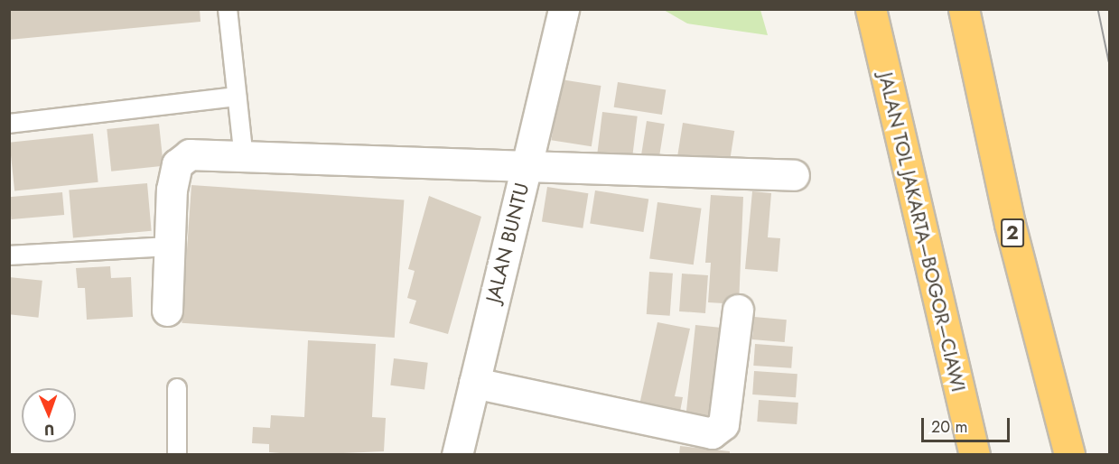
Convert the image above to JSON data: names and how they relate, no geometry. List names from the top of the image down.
{
  "streets": {
    "highway": ["JALAN TOL JAKARTA–BOGOR–CIAWI", "2"],
    "street": ["JALAN BUNTU"]
  },
  "scale_bar": "20 m",
  "north": "bottom"
}
